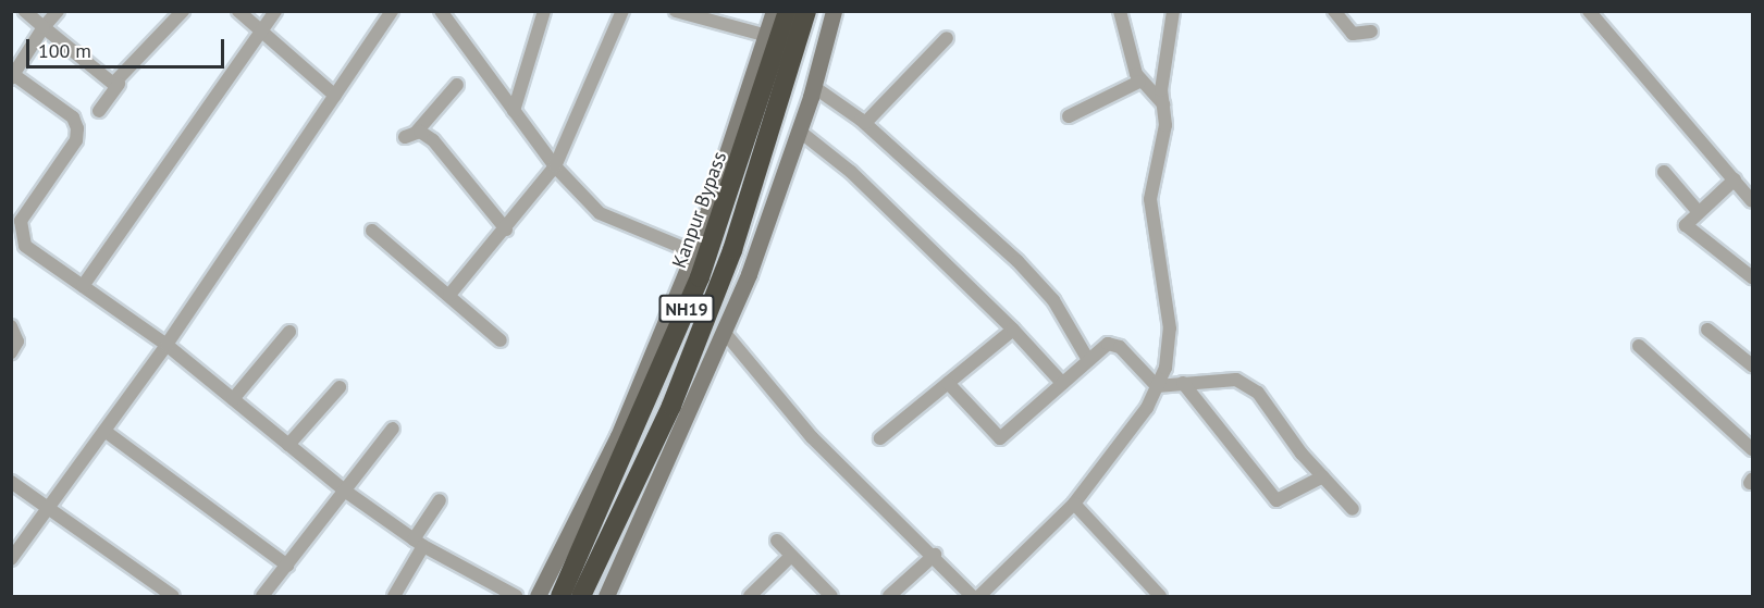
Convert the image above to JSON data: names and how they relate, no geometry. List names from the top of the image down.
{
  "streets": {
    "highway": ["Kanpur Bypass", "NH19"]
  },
  "scale_bar": "100 m"
}
